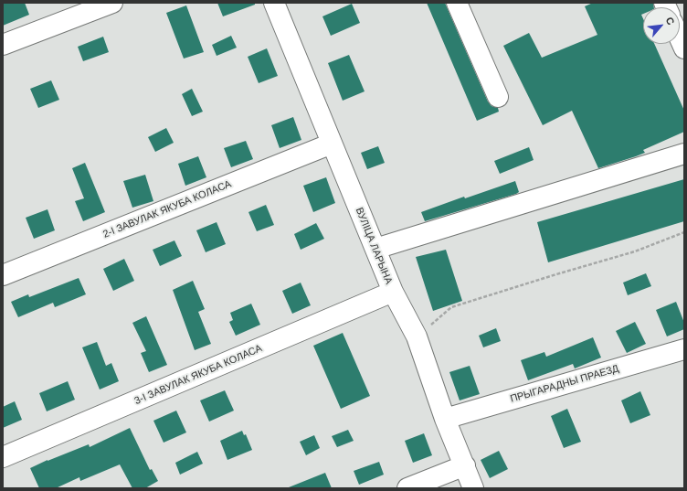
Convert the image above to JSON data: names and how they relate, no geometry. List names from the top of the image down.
{
  "streets": {
    "street": [
      "2-І ЗАВУЛАК ЯКУБА КОЛАСА",
      "ВУЛІЦА ЛАРЫНА",
      "3-І ЗАВУЛАК ЯКУБА КОЛАСА",
      "ПРЫГАРАДНЫ ПРАЕЗД"
    ]
  },
  "crossings": [
    ["2-І ЗАВУЛАК ЯКУБА КОЛАСА", "ВУЛІЦА ЛАРЫНА"],
    ["ВУЛІЦА ЛАРЫНА", "3-І ЗАВУЛАК ЯКУБА КОЛАСА"],
    ["ВУЛІЦА ЛАРЫНА", "ПРЫГАРАДНЫ ПРАЕЗД"]
  ],
  "north": "top right"
}
